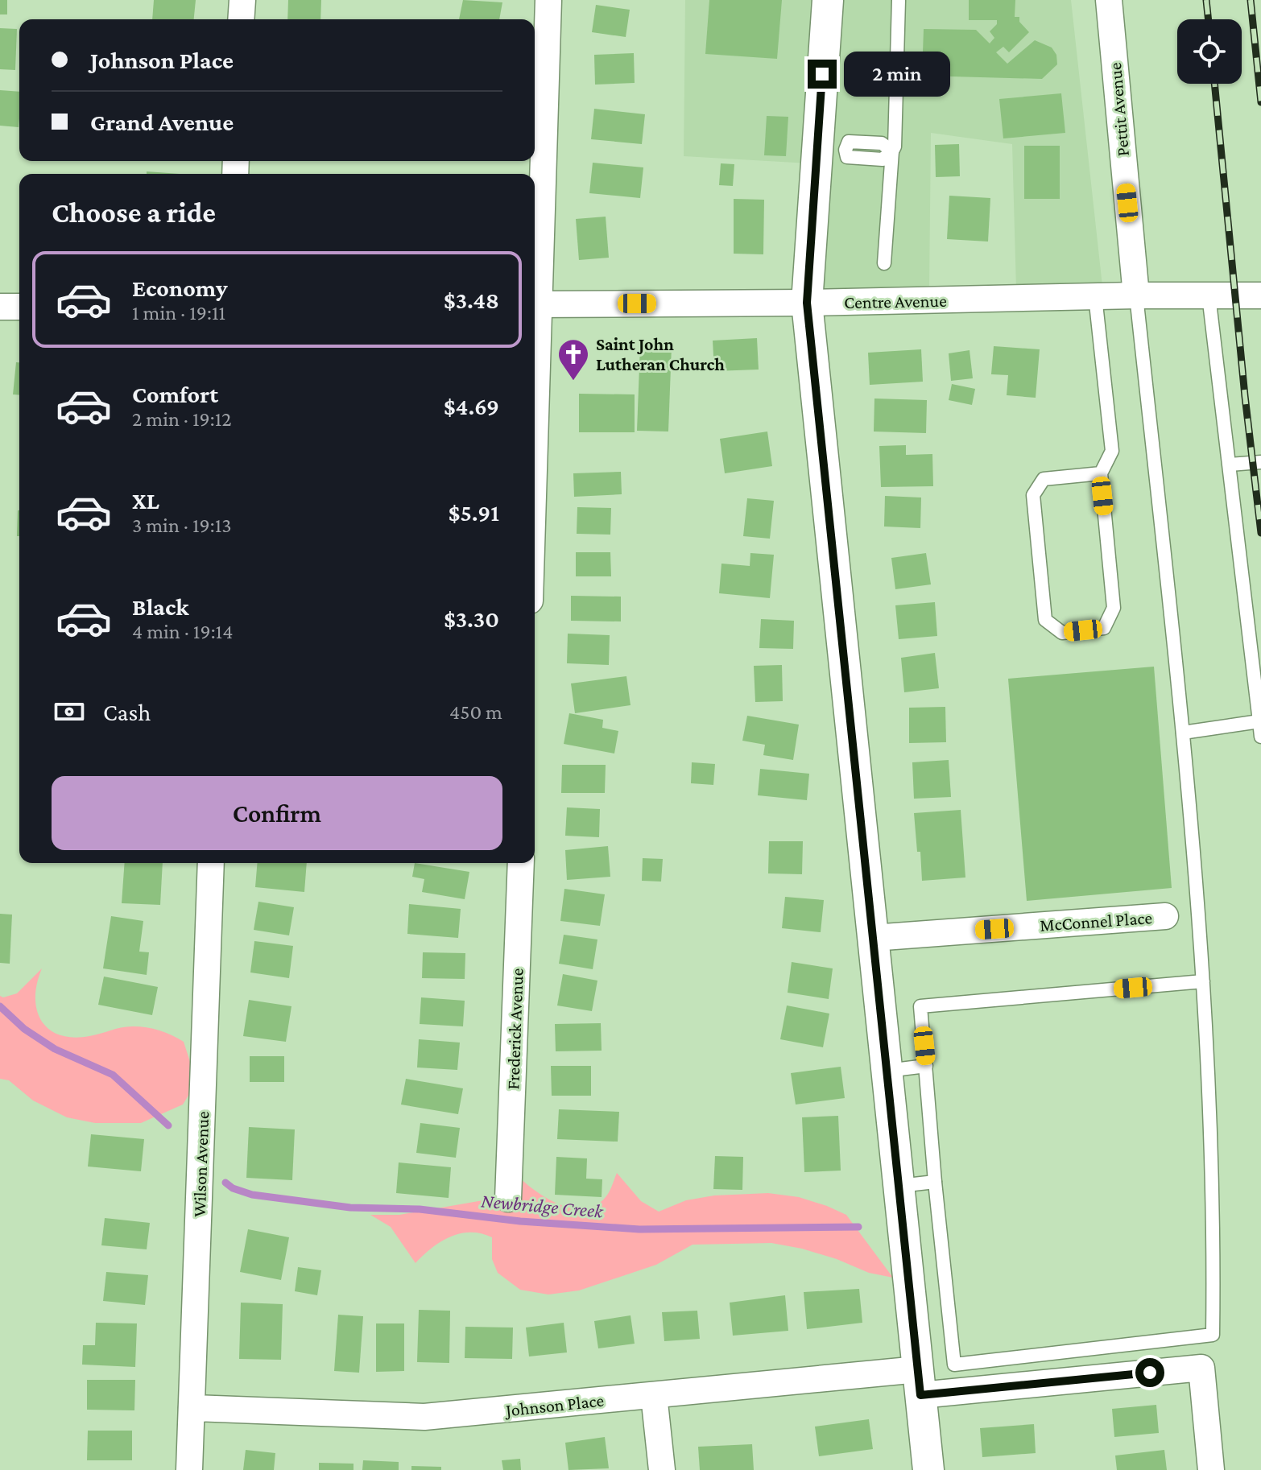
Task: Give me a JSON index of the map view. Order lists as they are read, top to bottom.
{
  "streets": {
    "street": [
      "Pettit Avenue",
      "Centre Avenue",
      "McConnel Place",
      "Frederick Avenue",
      "Wilson Avenue",
      "Johnson Place"
    ]
  },
  "crossings": [
    ["Pettit Avenue", "Centre Avenue"],
    ["Wilson Avenue", "Johnson Place"]
  ],
  "water": ["Newbridge Creek"],
  "places": {
    "church": ["Saint John Lutheran Church"]
  },
  "page": {
    "banner": ["Johnson Place", "Grand Avenue"],
    "bubble": "2 min",
    "heading": "Choose a ride",
    "list": [
      {
        "name": "Economy",
        "note": "1 min · 19:11",
        "value": "$3.48"
      },
      {
        "name": "Comfort",
        "note": "2 min · 19:12",
        "value": "$4.69"
      },
      {
        "name": "XL",
        "note": "3 min · 19:13",
        "value": "$5.91"
      },
      {
        "name": "Black",
        "note": "4 min · 19:14",
        "value": "$3.30"
      }
    ],
    "pay": ["Cash", "450 m"],
    "buttons": "Confirm"
  }
}
